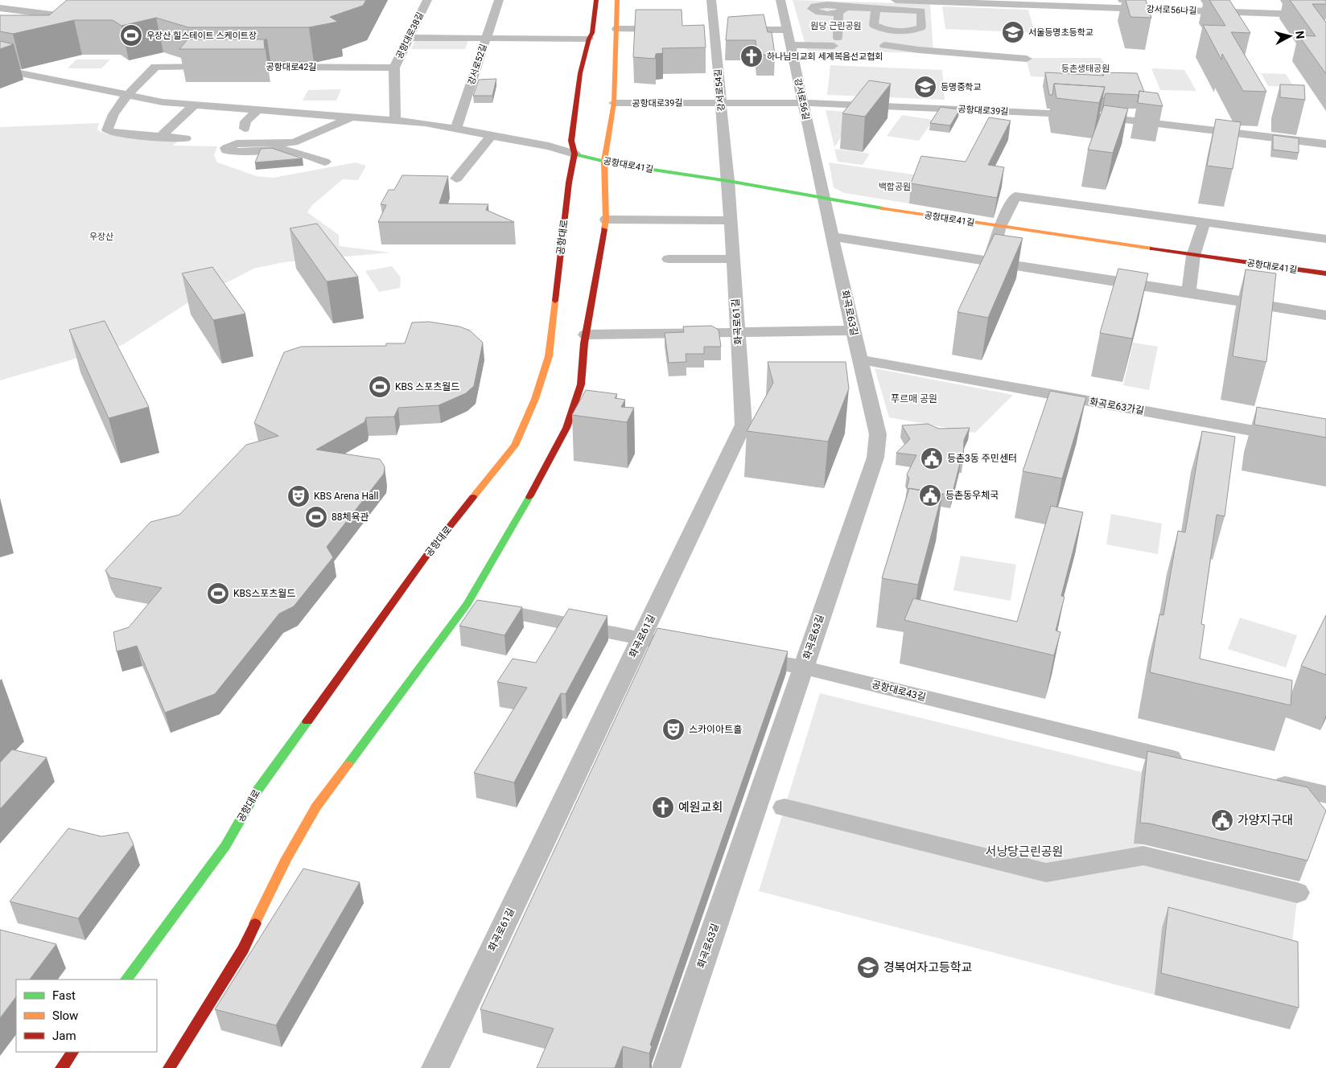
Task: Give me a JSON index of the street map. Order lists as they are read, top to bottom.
{
  "streets": {
    "main road": ["공항대로41길", "공항대로"],
    "street": [
      "강서로56나길",
      "공항대로38길",
      "강서로52길",
      "공항대로42길",
      "강서로54길",
      "강서로56길",
      "공항대로39길",
      "화곡로63길",
      "화곡로61길",
      "화곡로63가길",
      "공항대로43길"
    ]
  },
  "crossings": [
    ["공항대로38길", "공항대로42길"],
    ["강서로54길", "공항대로39길"],
    ["강서로54길", "공항대로41길"],
    ["강서로54길", "화곡로61길"],
    ["강서로56길", "공항대로39길"],
    ["강서로56길", "공항대로41길"],
    ["강서로56길", "화곡로63길"],
    ["공항대로41길", "공항대로"],
    ["공항대로41길", "화곡로63길"],
    ["공항대로41길", "화곡로61길"],
    ["화곡로63길", "화곡로63가길"],
    ["화곡로63길", "공항대로43길"]
  ],
  "parks": [
    "원당 근린공원",
    "등촌생태공원",
    "백합공원",
    "우장산",
    "푸르매 공원",
    "서낭당근린공원"
  ],
  "places": {
    "school or university": ["서울등명초등학교", "등명중학교", "경복여자고등학교"],
    "sports": [
      "우장산 힐스테이트 스케이트장",
      "KBS 스포츠월드",
      "88체육관",
      "KBS스포츠월드"
    ],
    "church": ["하나님의교회 세계복음선교협회", "예원교회"],
    "public building": ["등촌3동 주민센터", "등촌동우체국", "가양지구대"],
    "theatre": ["KBS Arena Hall", "스카이아트홀"]
  },
  "legend": ["Fast", "Slow", "Jam"],
  "north": "right"
}
